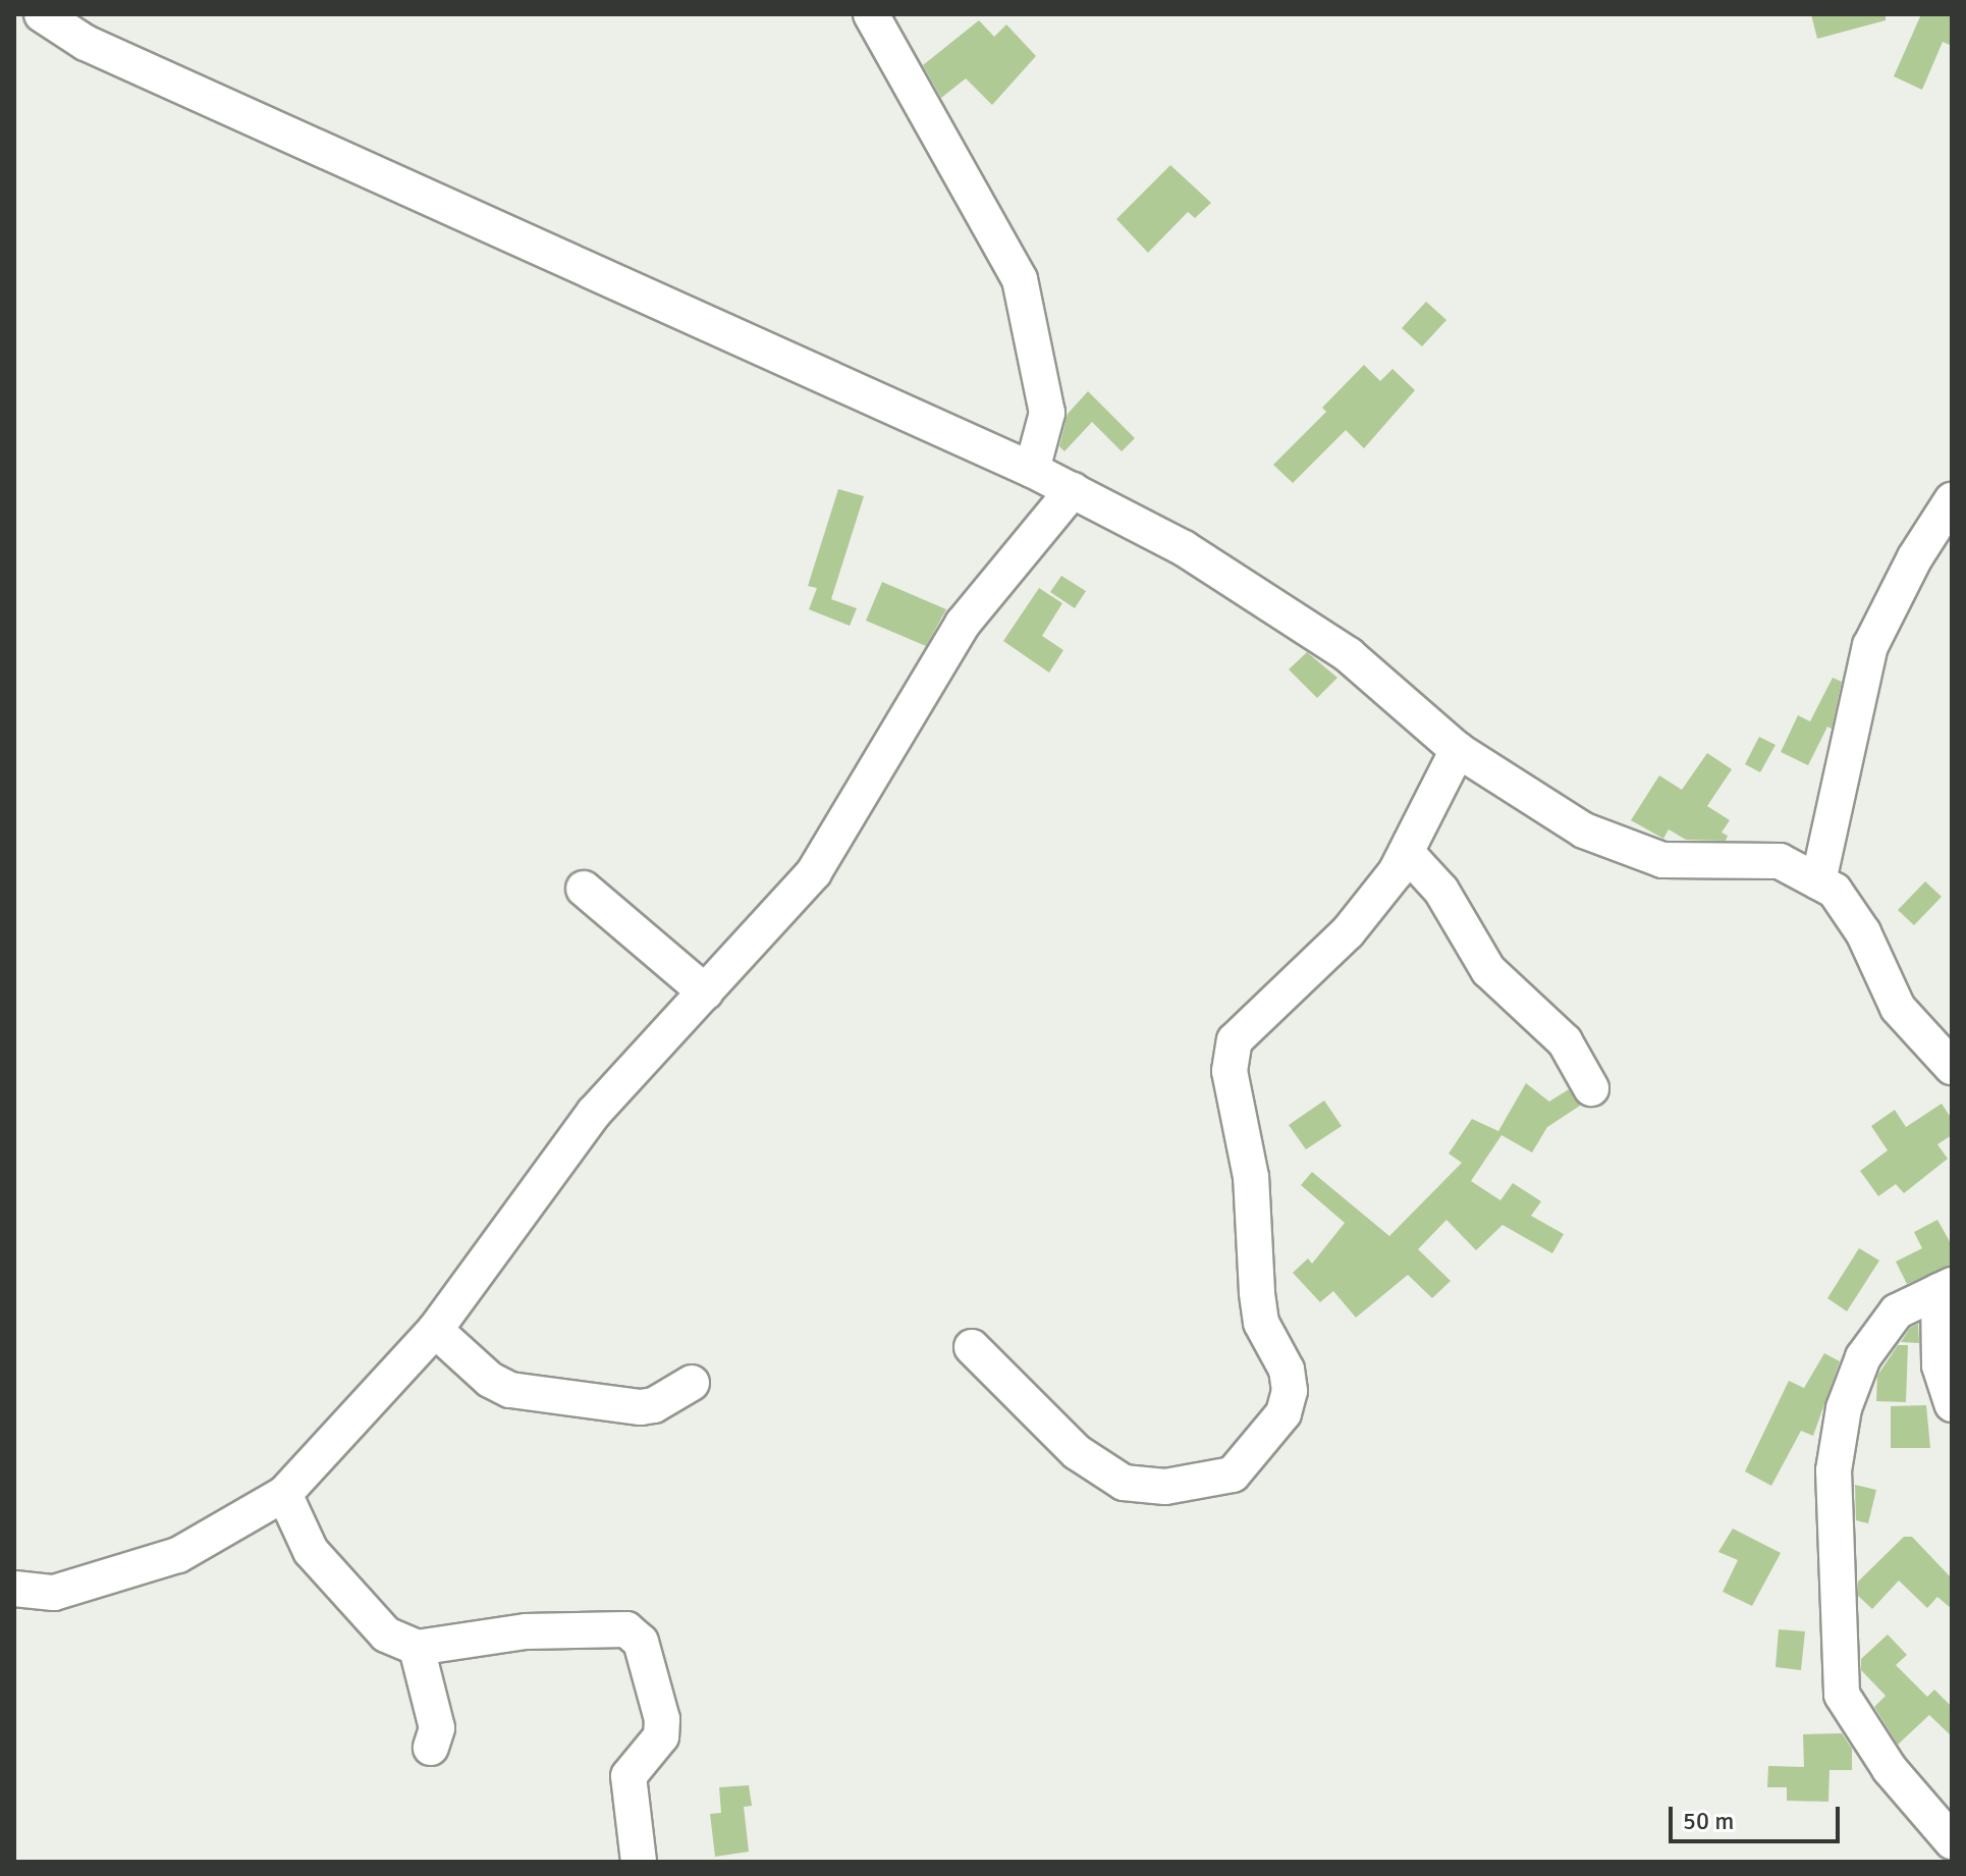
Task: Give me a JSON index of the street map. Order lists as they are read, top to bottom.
{
  "scale_bar": "50 m"
}
